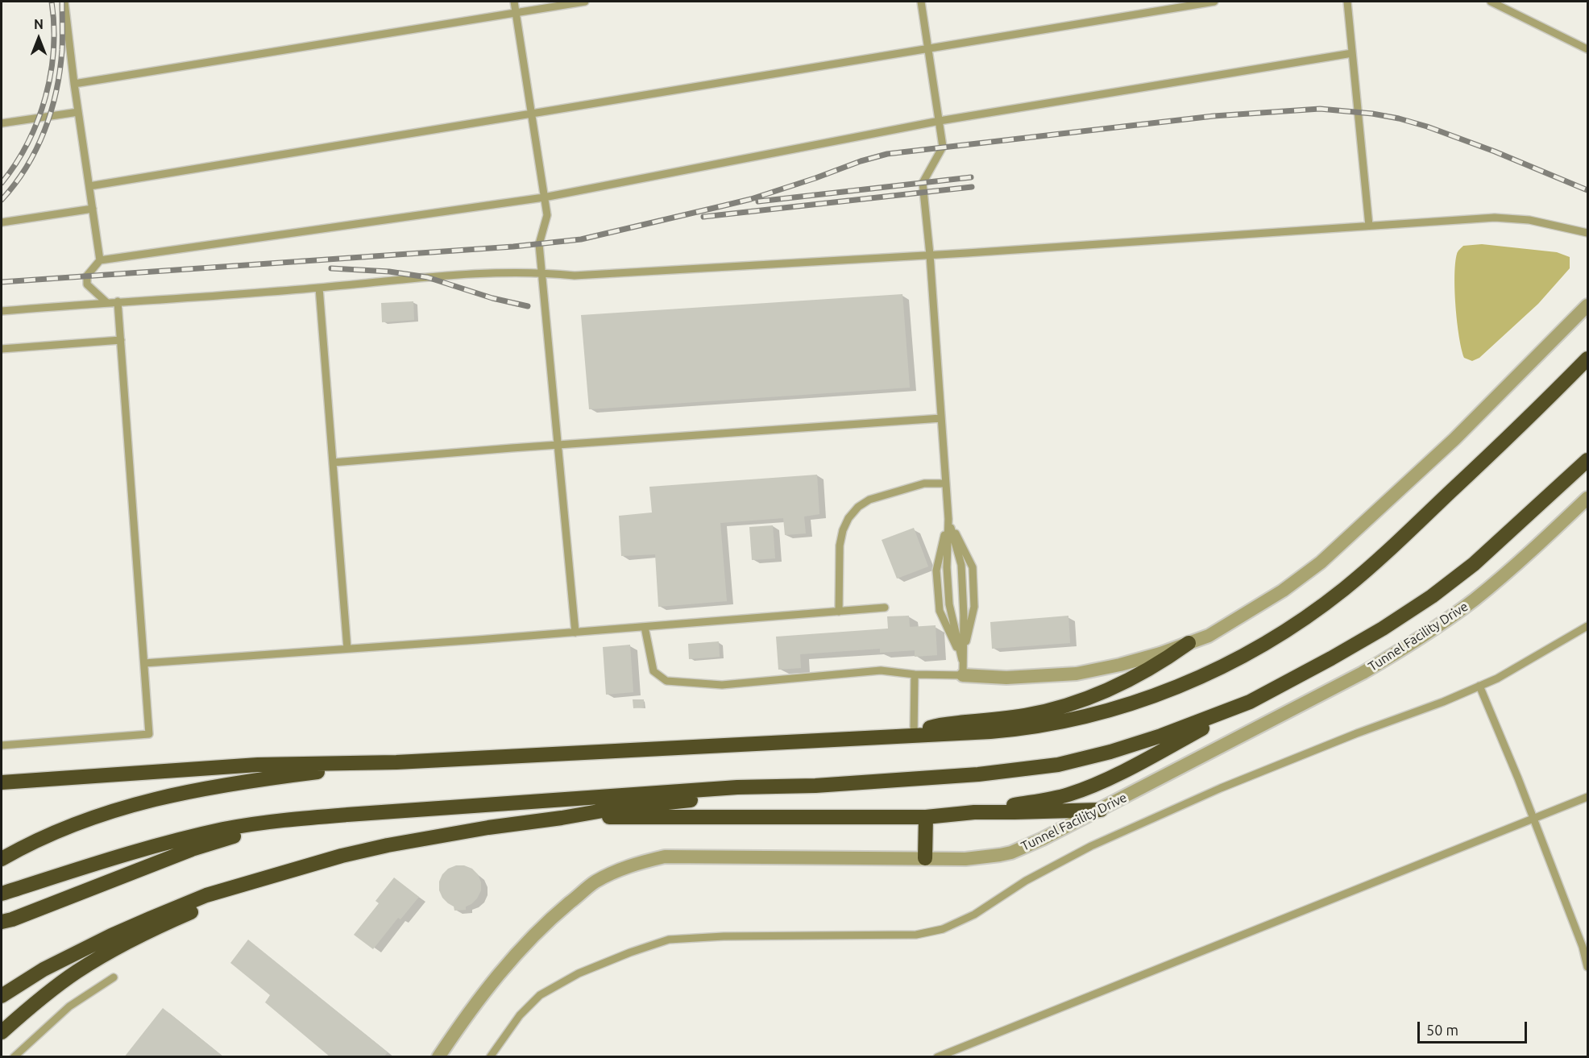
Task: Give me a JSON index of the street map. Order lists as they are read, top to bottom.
{
  "streets": {
    "street": ["Tunnel Facility Drive"]
  },
  "scale_bar": "50 m",
  "north": "top"
}
